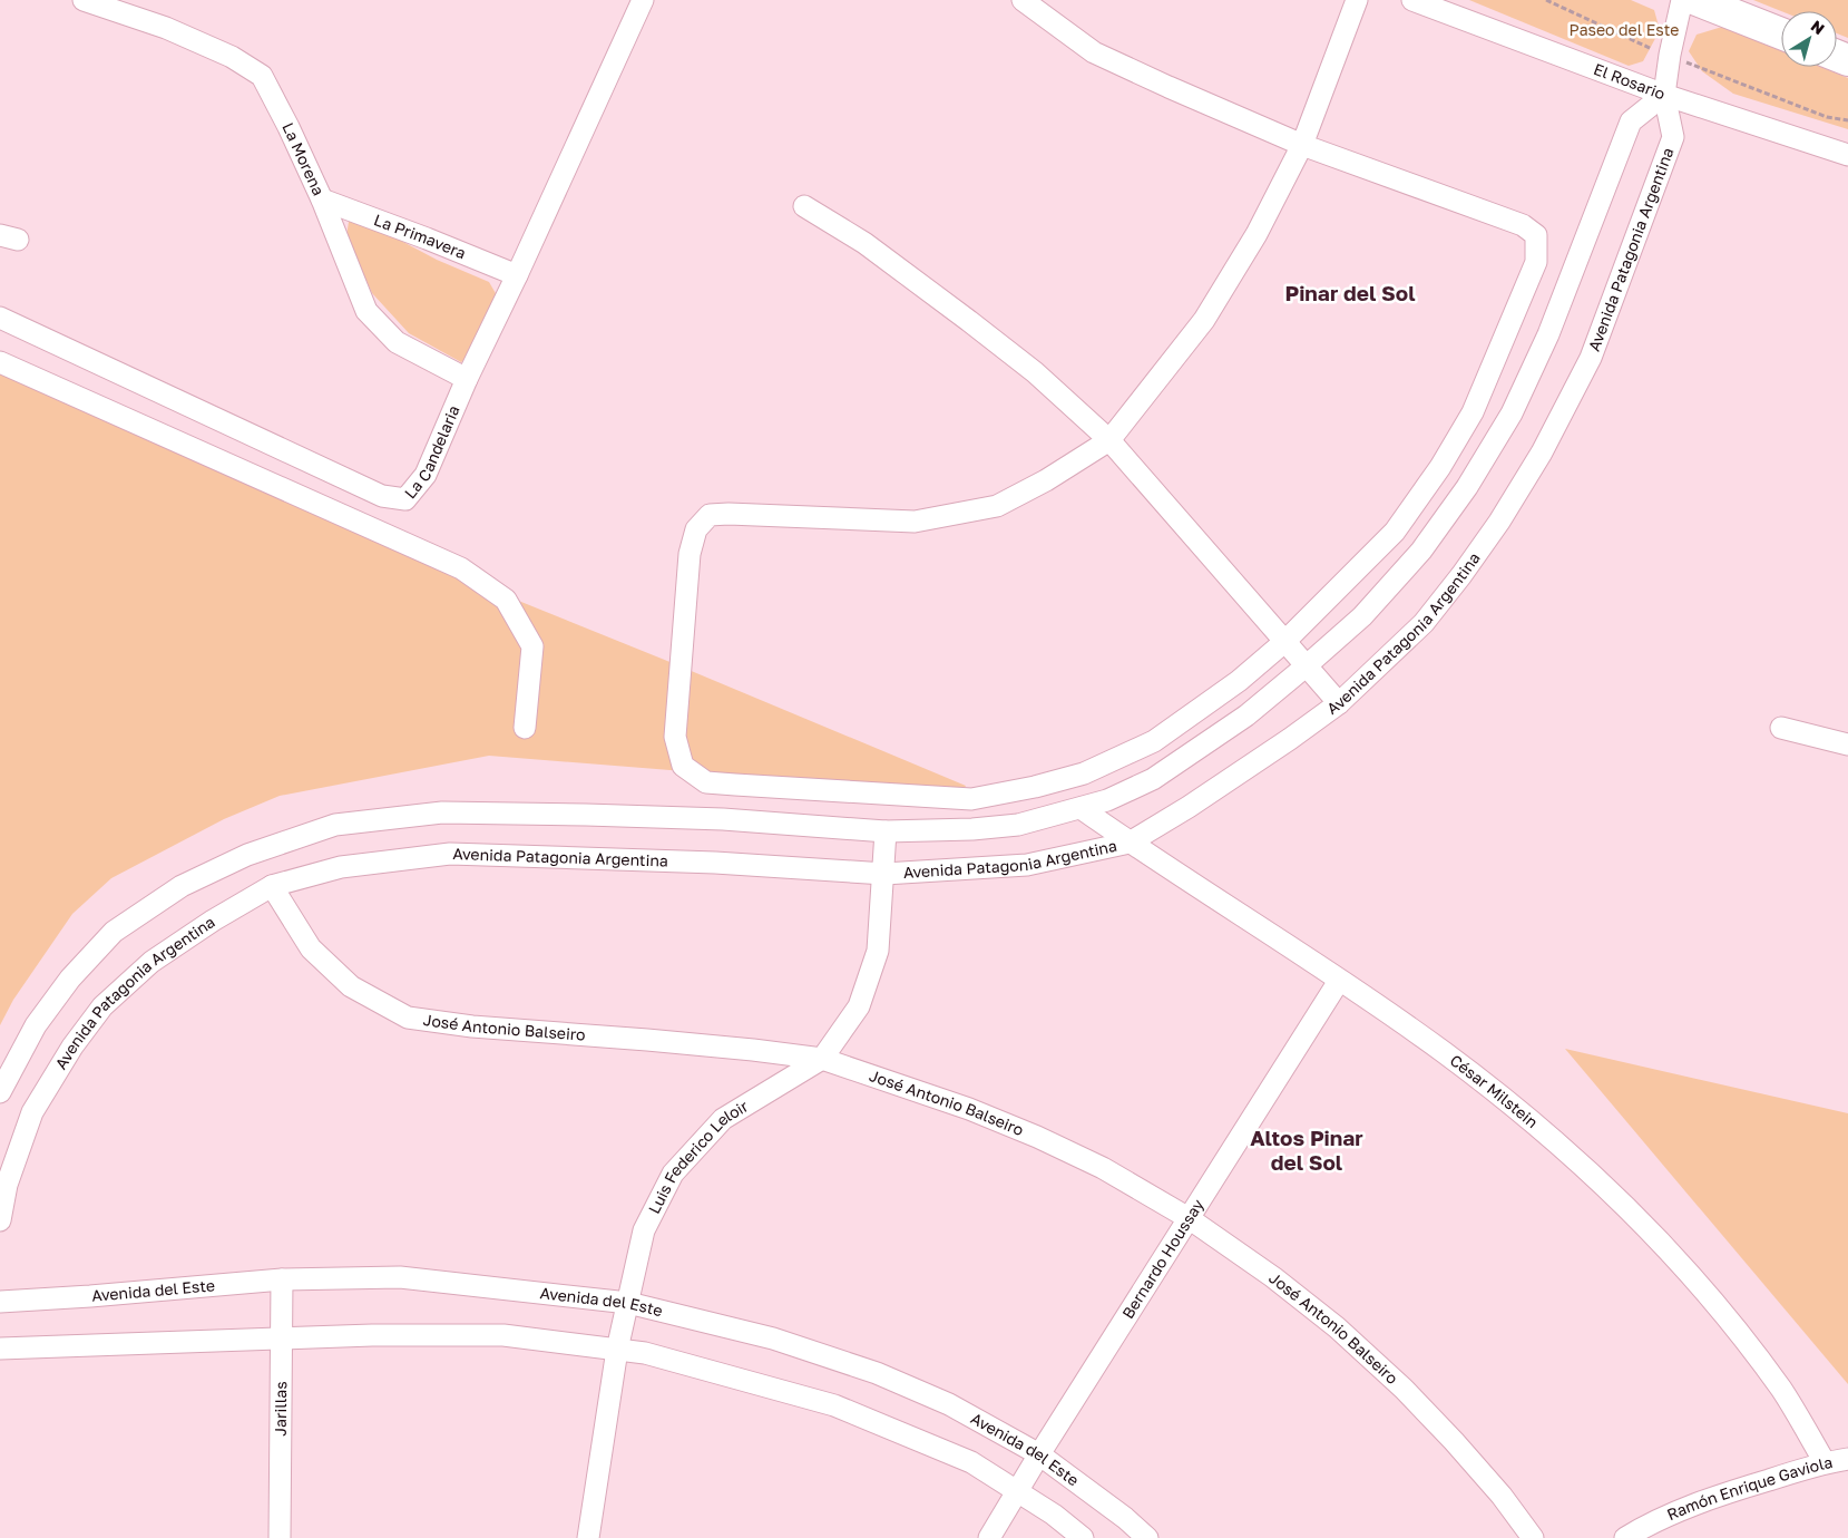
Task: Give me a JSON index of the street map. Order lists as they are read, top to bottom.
{
  "streets": {
    "street": [
      "El Rosario",
      "La Morena",
      "La Primavera",
      "Avenida Patagonia Argentina",
      "La Candelaria",
      "José Antonio Balseiro",
      "César Milstein",
      "Luis Federico Leloir",
      "Bernardo Houssay",
      "Avenida del Este",
      "Jarillas",
      "Ramón Enrique Gaviola"
    ]
  },
  "crossings": [
    ["El Rosario", "Avenida Patagonia Argentina"],
    ["La Morena", "La Primavera"],
    ["La Morena", "La Candelaria"],
    ["La Primavera", "La Candelaria"],
    ["Avenida Patagonia Argentina", "José Antonio Balseiro"],
    ["Avenida Patagonia Argentina", "César Milstein"],
    ["Avenida Patagonia Argentina", "Luis Federico Leloir"],
    ["José Antonio Balseiro", "Luis Federico Leloir"],
    ["José Antonio Balseiro", "Bernardo Houssay"],
    ["César Milstein", "Bernardo Houssay"],
    ["César Milstein", "Ramón Enrique Gaviola"],
    ["Luis Federico Leloir", "Avenida del Este"],
    ["Bernardo Houssay", "Avenida del Este"],
    ["Avenida del Este", "Jarillas"]
  ],
  "districts": ["Pinar del Sol", "Altos Pinar del Sol"],
  "parks": ["Paseo del Este"],
  "north": "top right"
}
